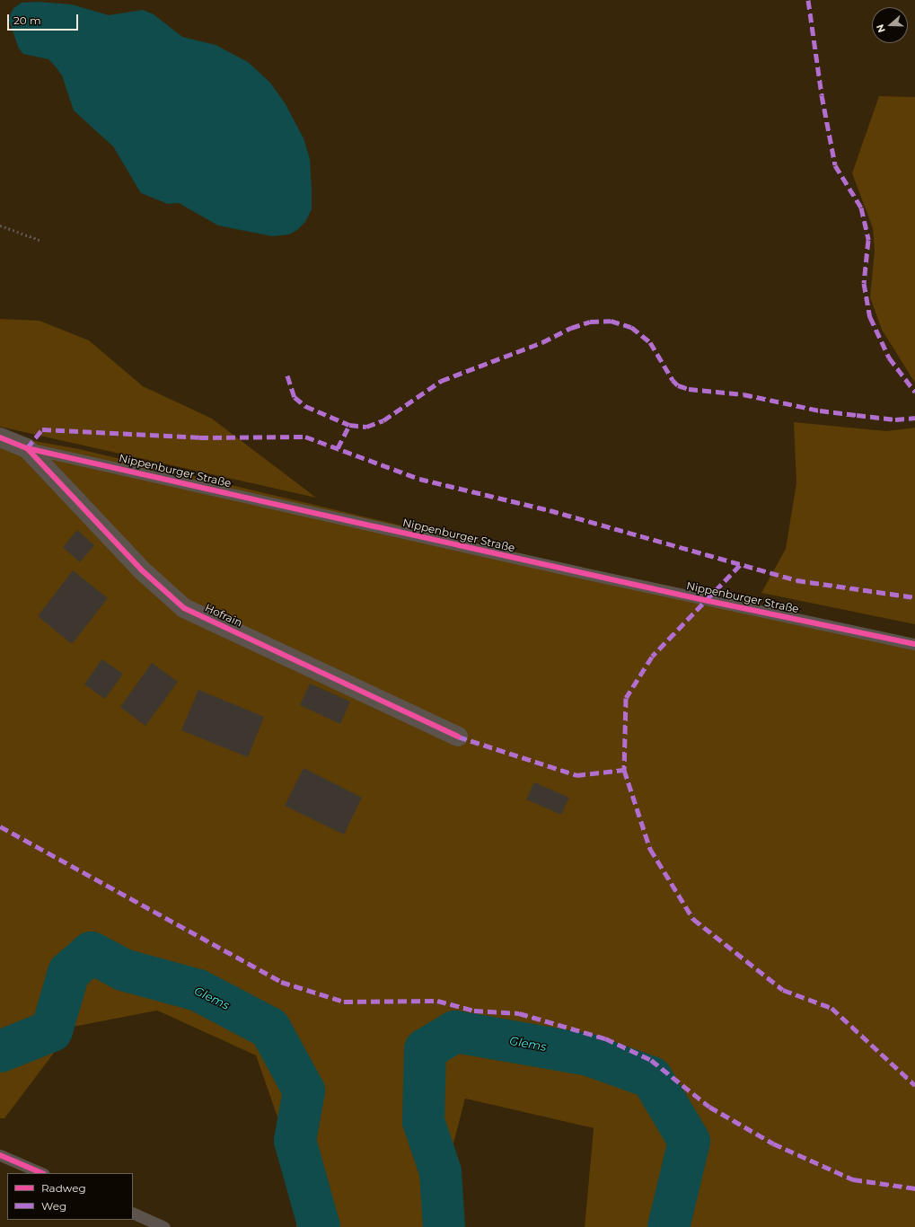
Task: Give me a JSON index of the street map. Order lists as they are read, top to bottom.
{
  "streets": {
    "street": ["Nippenburger Straße", "Hofrain"]
  },
  "crossings": [
    ["Nippenburger Straße", "Hofrain"]
  ],
  "water": ["Glems"],
  "legend": ["Radweg", "Weg"],
  "scale_bar": "20 m",
  "north": "left"
}
